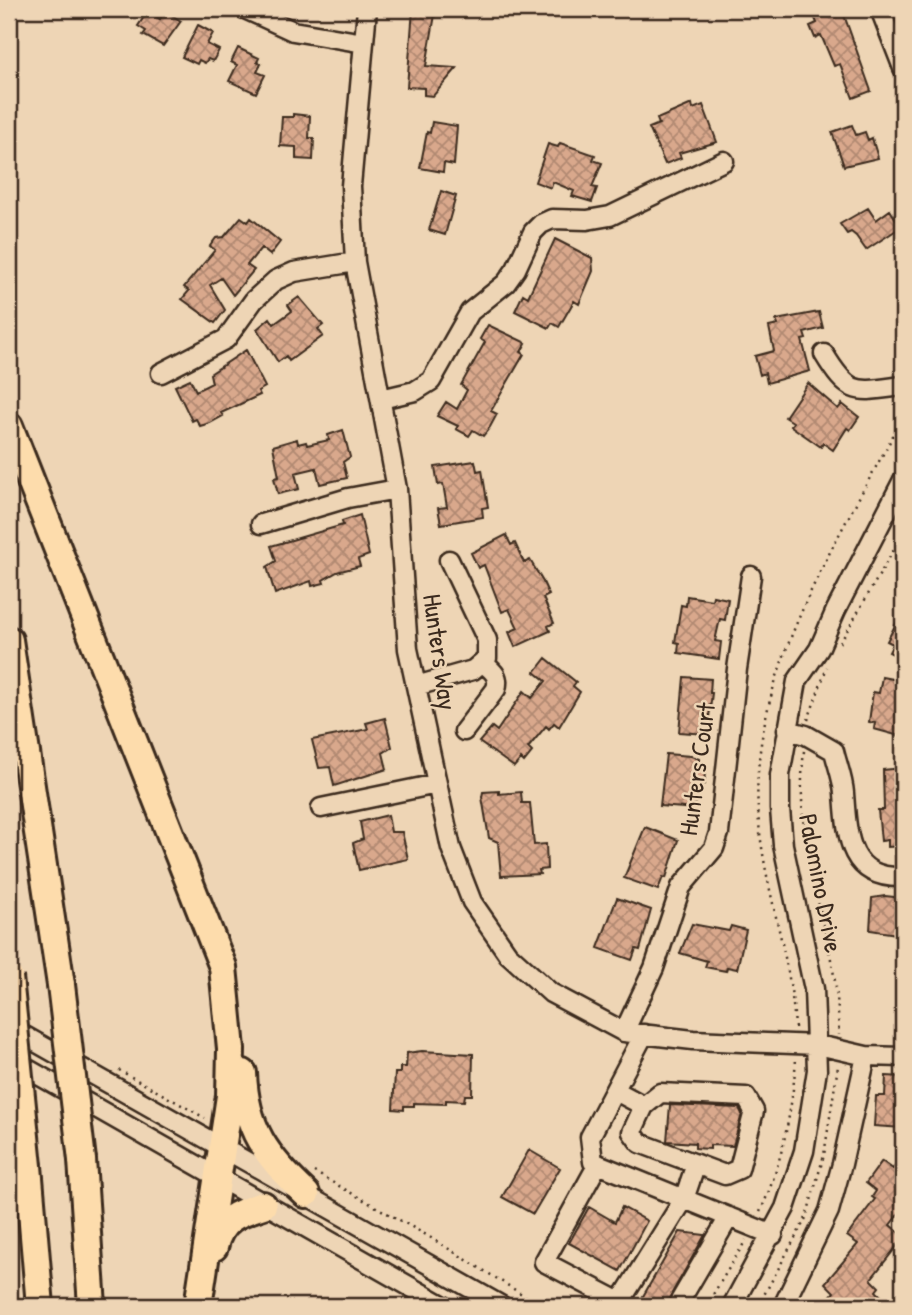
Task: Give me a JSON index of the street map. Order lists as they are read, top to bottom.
{
  "streets": {
    "street": ["Hunters Way", "Hunters Court", "Palomino Drive"]
  },
  "crossings": [
    ["Hunters Way", "Hunters Court"],
    ["Hunters Way", "Palomino Drive"]
  ]
}
